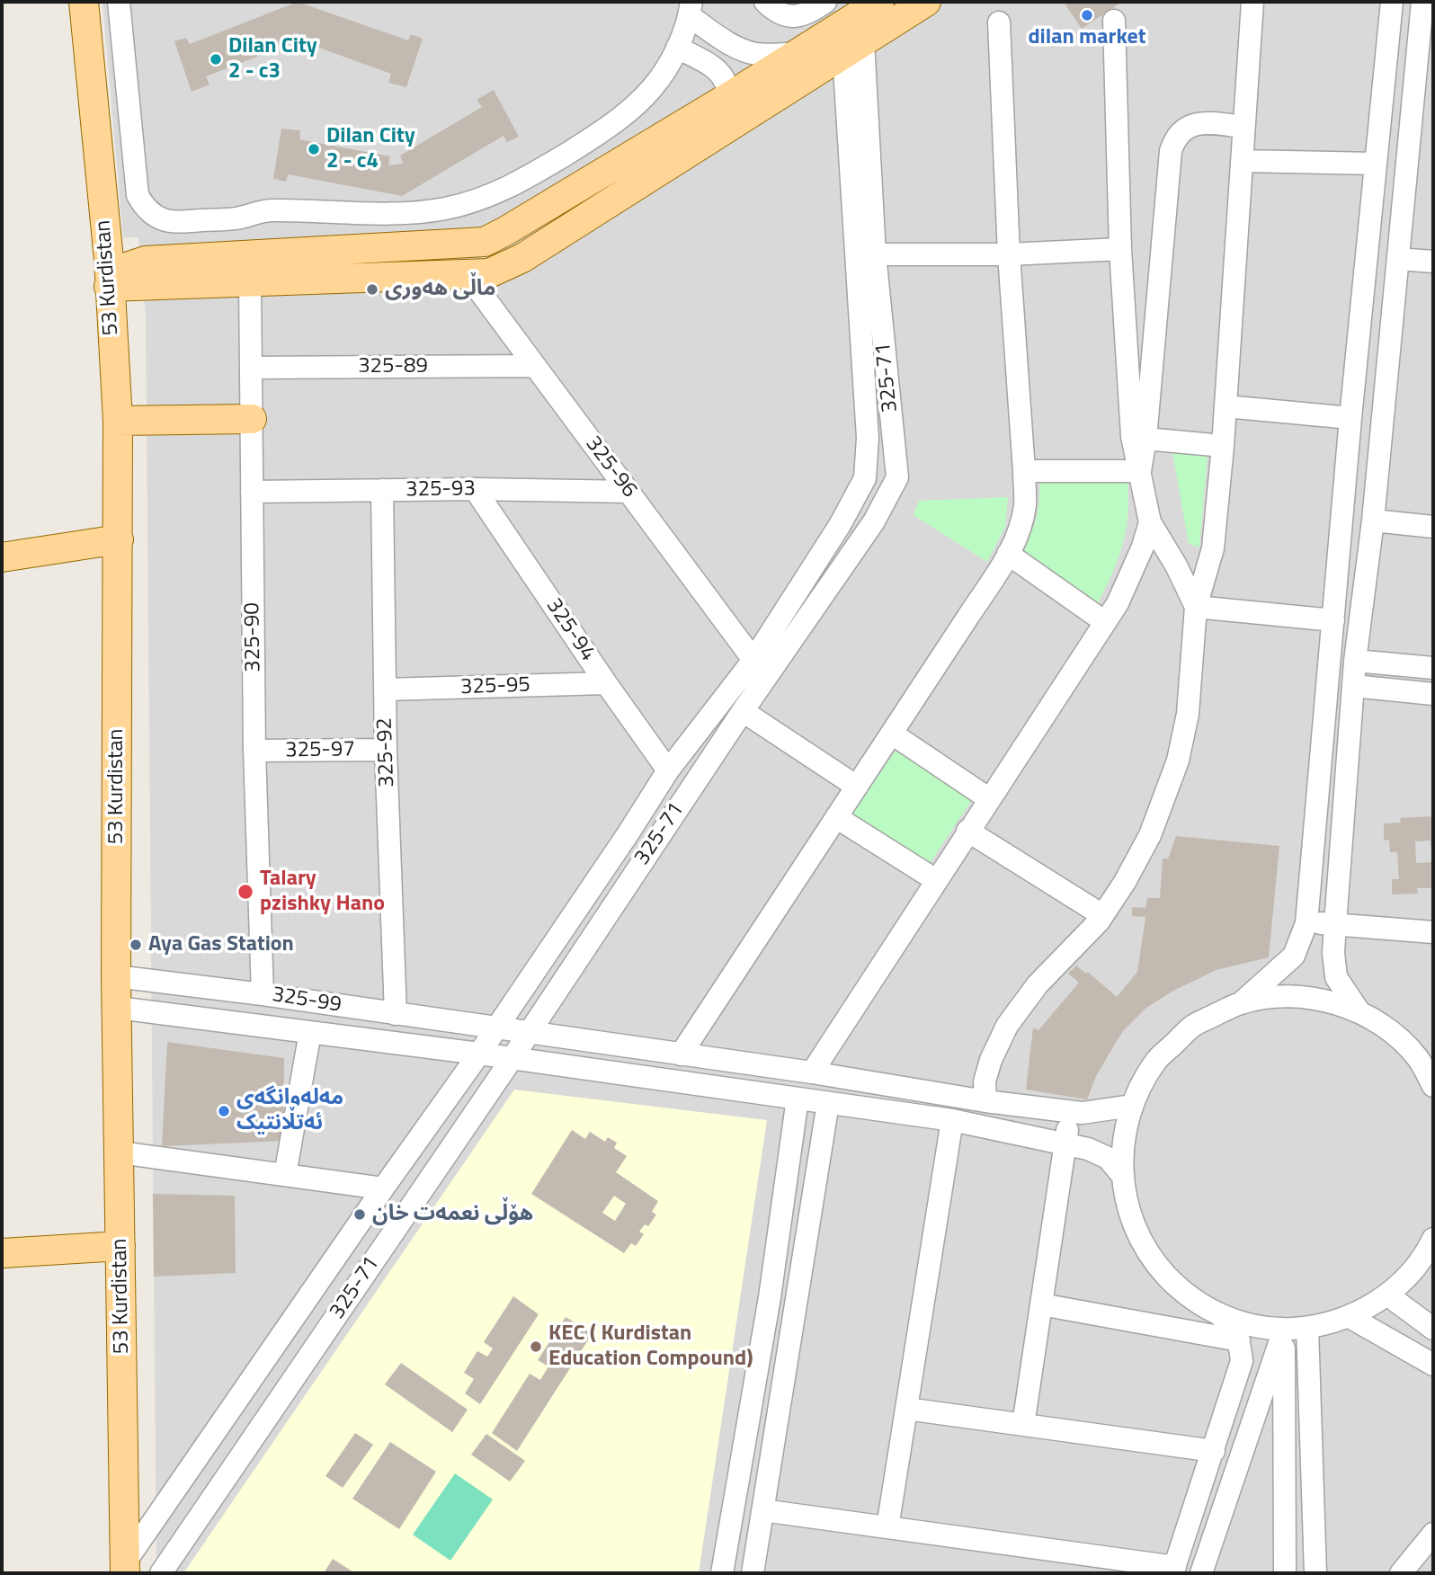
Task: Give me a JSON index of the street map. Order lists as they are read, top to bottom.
{
  "streets": {
    "main road": ["53 Kurdistan"],
    "street": [
      "325-89",
      "325-71",
      "325-96",
      "325-93",
      "325-94",
      "325-90",
      "325-95",
      "325-97",
      "325-92",
      "325-99"
    ]
  },
  "crossings": [
    ["53 Kurdistan", "325-71"],
    ["53 Kurdistan", "325-99"],
    ["325-89", "325-96"],
    ["325-89", "325-90"],
    ["325-71", "325-96"],
    ["325-71", "325-94"],
    ["325-71", "325-99"],
    ["325-96", "325-93"],
    ["325-93", "325-94"],
    ["325-93", "325-90"],
    ["325-93", "325-92"],
    ["325-94", "325-95"],
    ["325-90", "325-97"],
    ["325-90", "325-99"],
    ["325-95", "325-92"],
    ["325-97", "325-92"],
    ["325-92", "325-99"]
  ],
  "places": [
    "dilan market",
    "Dilan City 2 - c3",
    "Dilan City 2 - c4",
    "ماڵی هەوری",
    "Talary pzishky Hano",
    "Aya Gas Station",
    "مەلەوانگەی ئەتڵانتیک",
    "هۆڵی نعمەت خان",
    "KEC ( Kurdistan Education Compound)"
  ]
}
